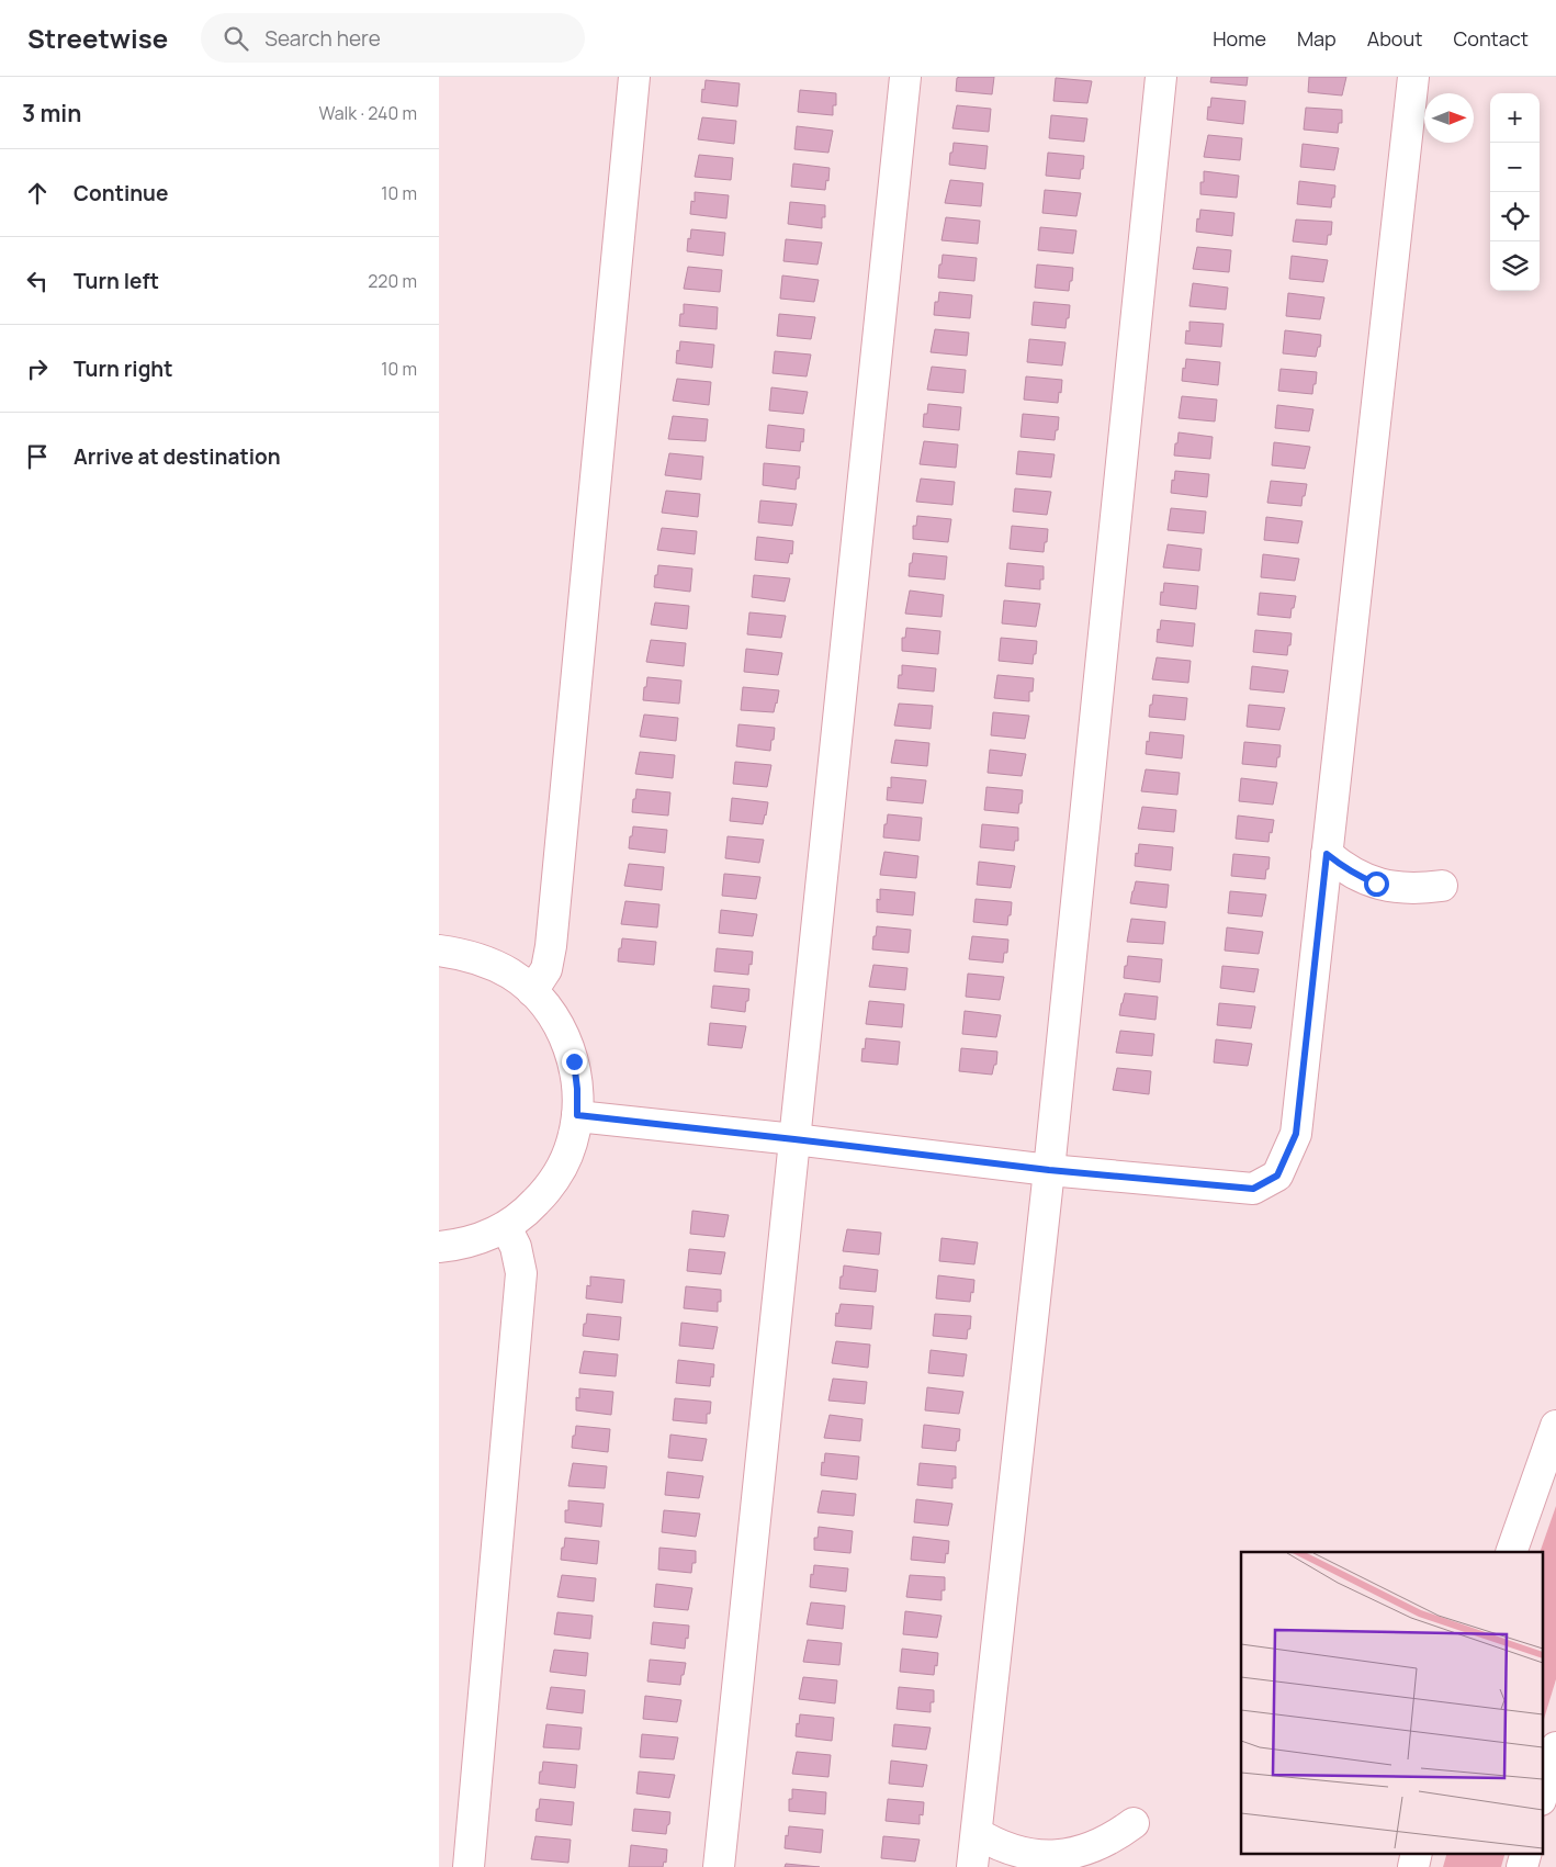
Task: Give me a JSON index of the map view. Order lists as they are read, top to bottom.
{
  "north": "right",
  "page": {
    "header": "Streetwise",
    "search": "Search here",
    "nav": [
      "Home",
      "Map",
      "About",
      "Contact"
    ],
    "heading": ["3 min", "Walk · 240 m"],
    "map_buttons": ["+", "−"],
    "list": [
      ["Continue", "10 m"],
      ["Turn left", "220 m"],
      ["Turn right", "10 m"],
      "Arrive at destination"
    ]
  }
}
